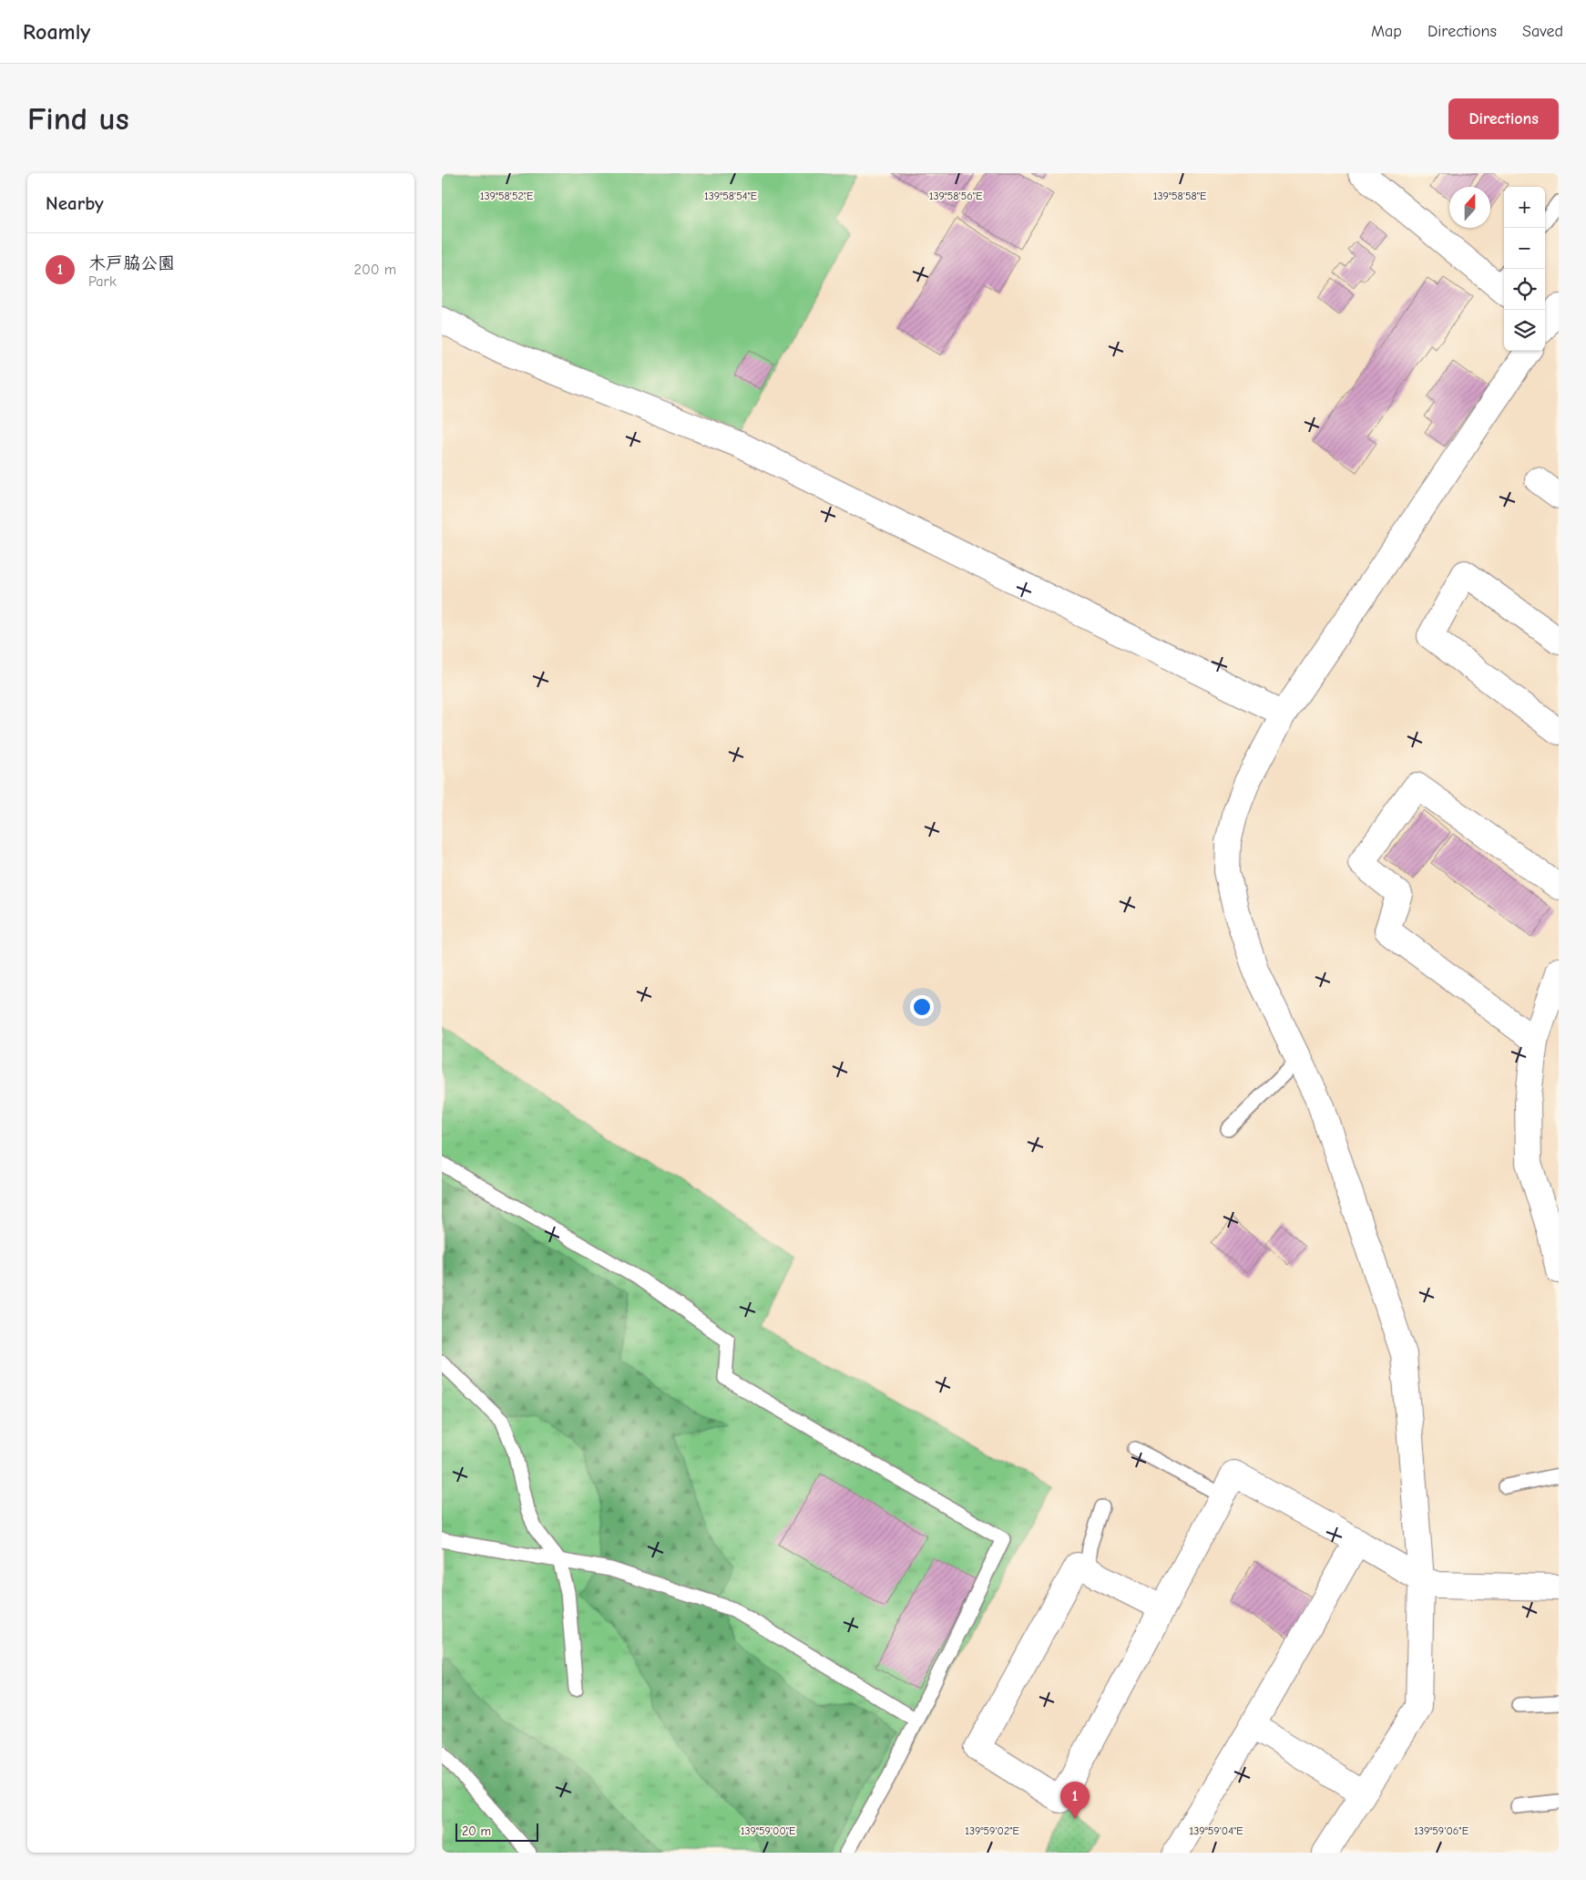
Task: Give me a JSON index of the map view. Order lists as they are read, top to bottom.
{
  "scale_bar": "20 m",
  "north": "top",
  "page": {
    "header": "Roamly",
    "nav": ["Map", "Directions", "Saved"],
    "buttons": "Directions",
    "title": "Find us",
    "heading": "Nearby",
    "map_buttons": ["+", "−"],
    "list": [
      {
        "mark": "1",
        "name": "木戸脇公園",
        "note": "Park",
        "value": "200 m"
      }
    ],
    "pins": "1",
    "scale": "20 m"
  },
  "coordinates": [
    "139°58'52\"E",
    "139°58'54\"E",
    "139°58'56\"E",
    "139°58'58\"E",
    "139°59'00\"E",
    "139°59'02\"E",
    "139°59'04\"E",
    "139°59'06\"E"
  ]
}
